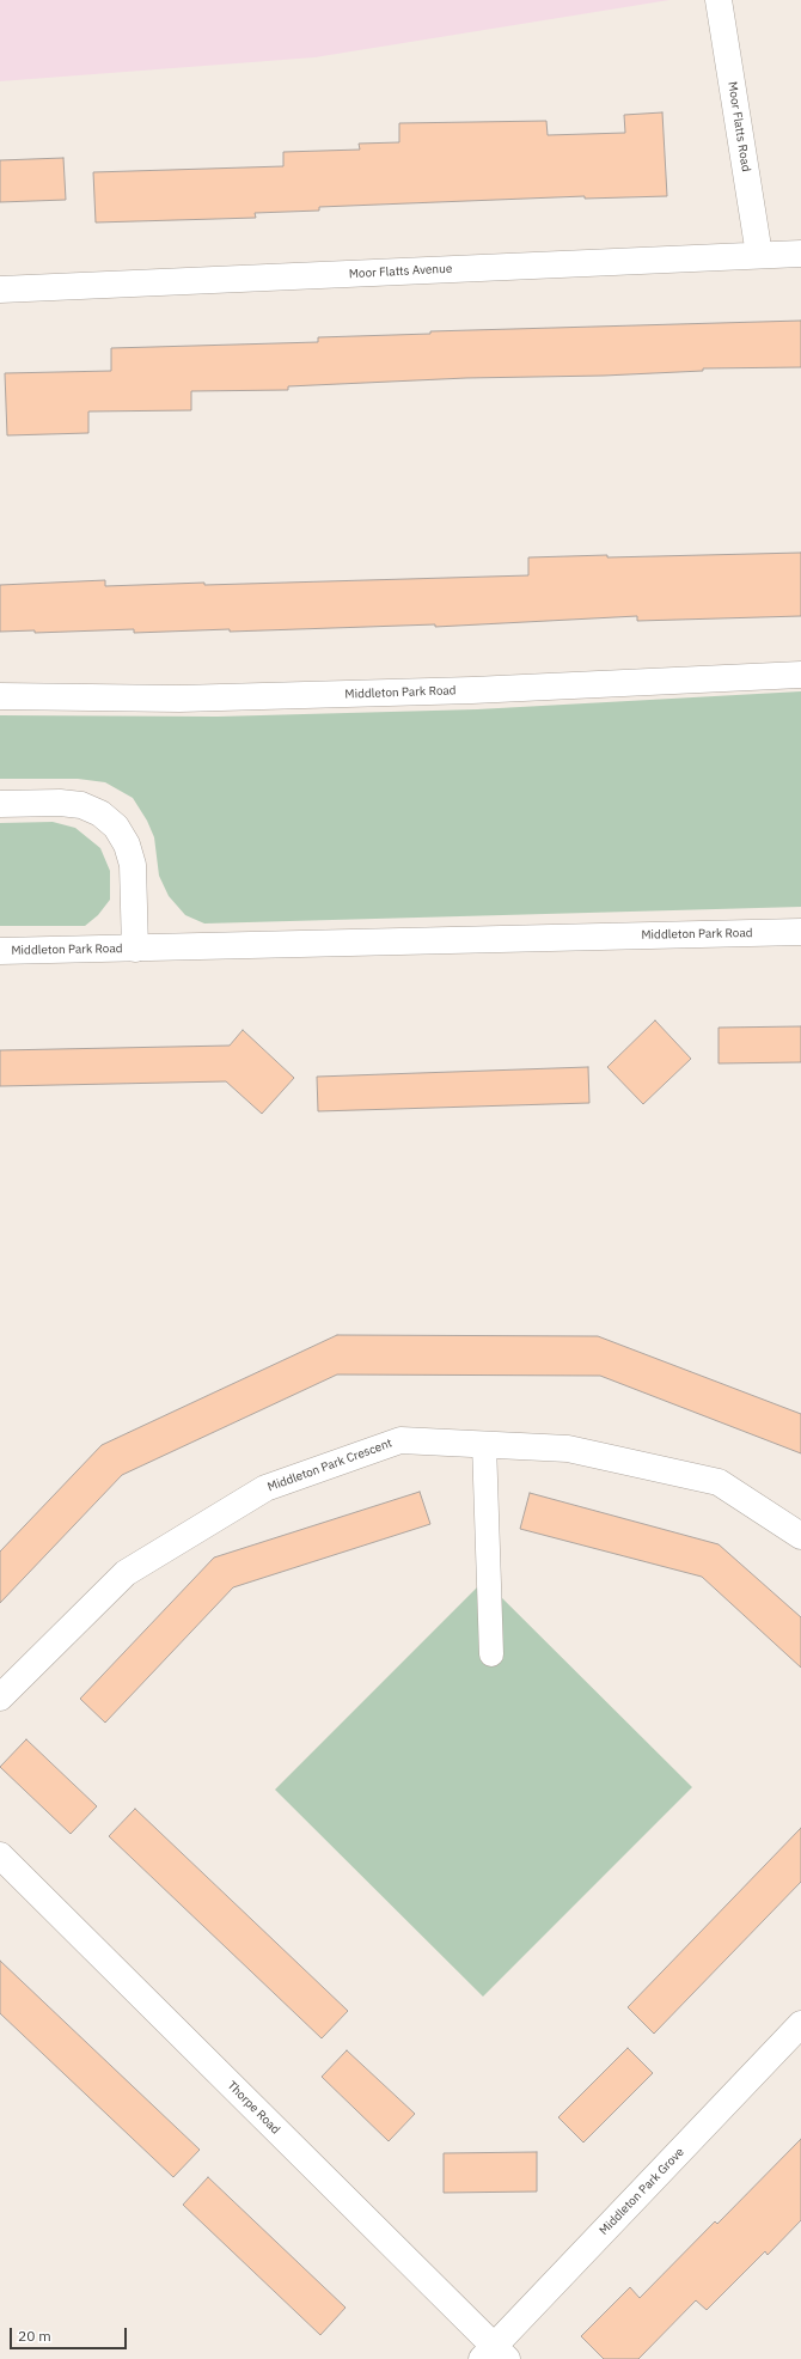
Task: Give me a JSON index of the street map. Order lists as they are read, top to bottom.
{
  "streets": {
    "street": [
      "Moor Flatts Road",
      "Moor Flatts Avenue",
      "Middleton Park Road",
      "Middleton Park Crescent",
      "Thorpe Road",
      "Middleton Park Grove"
    ]
  },
  "crossings": [
    ["Moor Flatts Road", "Moor Flatts Avenue"],
    ["Thorpe Road", "Middleton Park Grove"]
  ],
  "scale_bar": "20 m"
}
